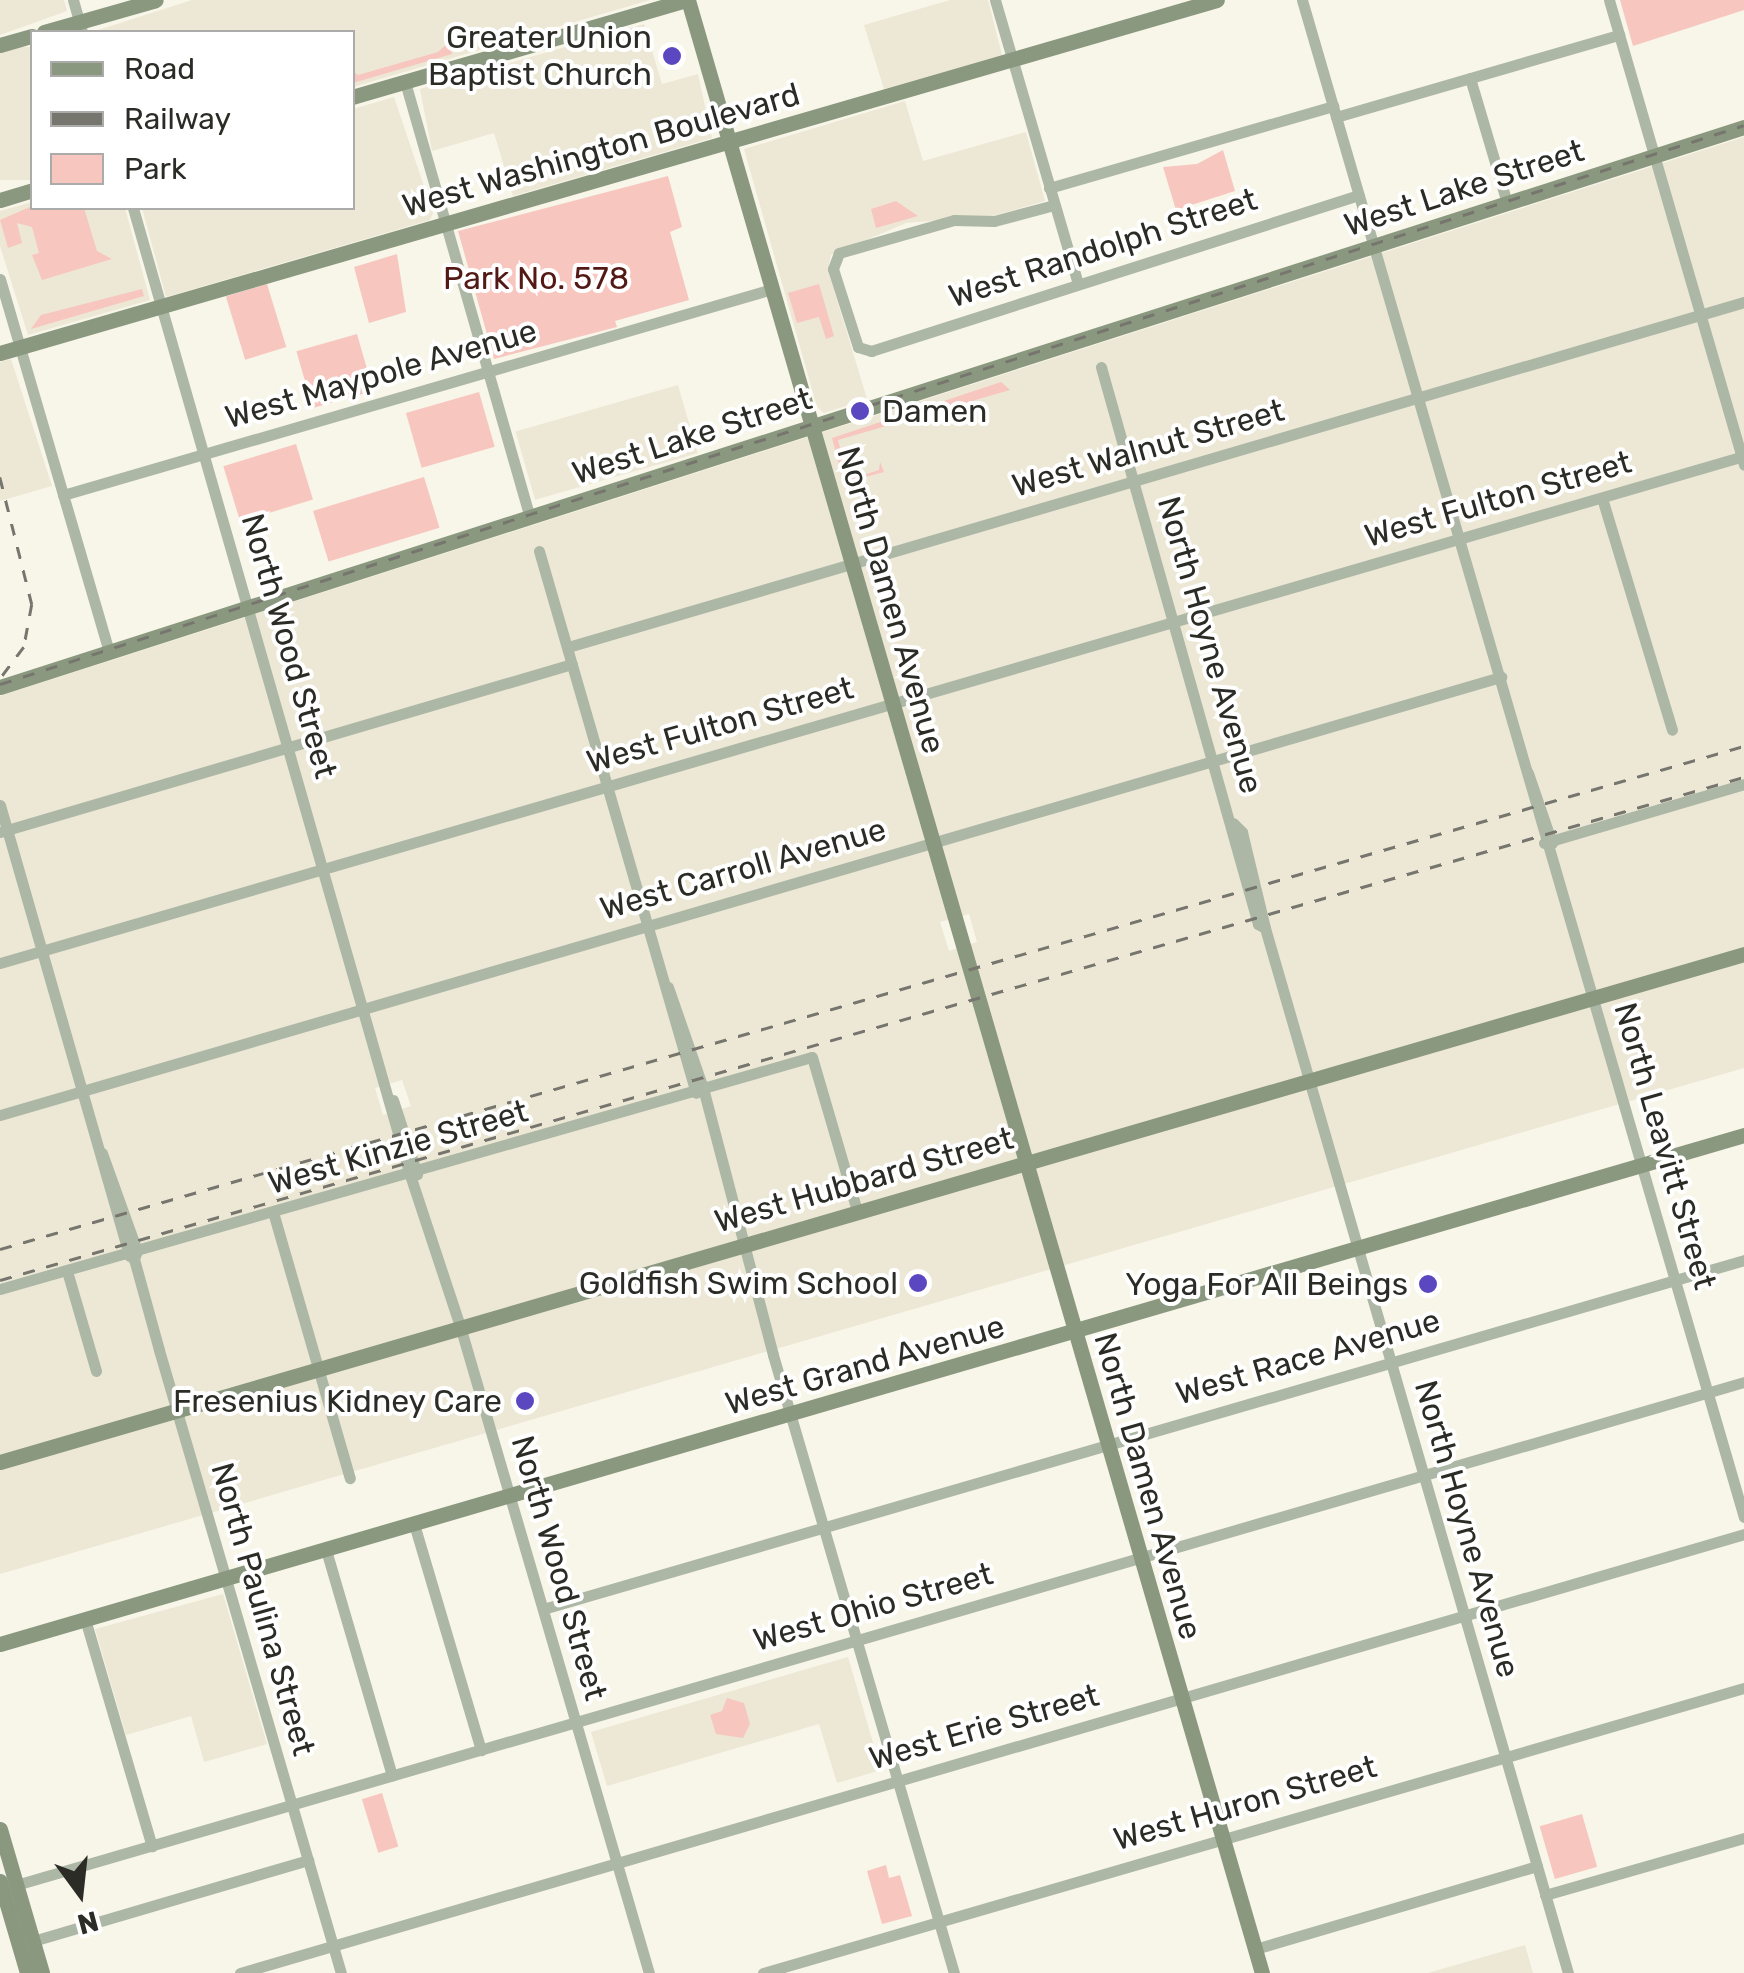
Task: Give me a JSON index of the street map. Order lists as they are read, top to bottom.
{
  "streets": {
    "main road": [
      "West Washington Boulevard",
      "West Lake Street",
      "North Damen Avenue",
      "West Hubbard Street",
      "West Grand Avenue"
    ],
    "street": [
      "West Randolph Street",
      "West Maypole Avenue",
      "West Walnut Street",
      "West Fulton Street",
      "North Hoyne Avenue",
      "North Wood Street",
      "West Carroll Avenue",
      "North Leavitt Street",
      "West Kinzie Street",
      "West Race Avenue",
      "West Ohio Street",
      "North Paulina Street",
      "West Erie Street",
      "West Huron Street"
    ]
  },
  "crossings": [
    ["West Washington Boulevard", "North Damen Avenue"],
    ["West Washington Boulevard", "North Wood Street"],
    ["West Lake Street", "North Damen Avenue"],
    ["West Lake Street", "North Wood Street"],
    ["West Lake Street", "North Leavitt Street"],
    ["West Randolph Street", "North Leavitt Street"],
    ["West Maypole Avenue", "North Damen Avenue"],
    ["West Maypole Avenue", "North Wood Street"],
    ["West Walnut Street", "North Damen Avenue"],
    ["West Walnut Street", "North Hoyne Avenue"],
    ["West Walnut Street", "North Leavitt Street"],
    ["West Fulton Street", "North Damen Avenue"],
    ["West Fulton Street", "North Hoyne Avenue"],
    ["West Fulton Street", "North Wood Street"],
    ["West Fulton Street", "North Leavitt Street"],
    ["West Fulton Street", "North Paulina Street"],
    ["North Damen Avenue", "West Carroll Avenue"],
    ["North Damen Avenue", "West Hubbard Street"],
    ["North Damen Avenue", "West Race Avenue"],
    ["North Damen Avenue", "West Grand Avenue"],
    ["North Damen Avenue", "West Ohio Street"],
    ["North Damen Avenue", "West Erie Street"],
    ["North Damen Avenue", "West Huron Street"],
    ["North Hoyne Avenue", "West Carroll Avenue"],
    ["North Hoyne Avenue", "West Hubbard Street"],
    ["North Hoyne Avenue", "West Race Avenue"],
    ["North Hoyne Avenue", "West Grand Avenue"],
    ["North Hoyne Avenue", "West Ohio Street"],
    ["North Hoyne Avenue", "West Erie Street"],
    ["North Hoyne Avenue", "West Huron Street"],
    ["North Wood Street", "West Carroll Avenue"],
    ["North Wood Street", "West Kinzie Street"],
    ["North Wood Street", "West Hubbard Street"],
    ["North Wood Street", "West Race Avenue"],
    ["North Wood Street", "West Grand Avenue"],
    ["North Wood Street", "West Ohio Street"],
    ["North Wood Street", "West Erie Street"],
    ["West Carroll Avenue", "North Leavitt Street"],
    ["West Carroll Avenue", "North Paulina Street"],
    ["North Leavitt Street", "West Hubbard Street"],
    ["North Leavitt Street", "West Race Avenue"],
    ["North Leavitt Street", "West Grand Avenue"],
    ["North Leavitt Street", "West Ohio Street"],
    ["West Kinzie Street", "West Hubbard Street"],
    ["West Kinzie Street", "North Paulina Street"],
    ["West Hubbard Street", "North Paulina Street"],
    ["West Grand Avenue", "North Paulina Street"],
    ["West Ohio Street", "North Paulina Street"],
    ["North Paulina Street", "West Erie Street"]
  ],
  "parks": ["Park No. 578"],
  "places": [
    "Greater Union Baptist Church",
    "Damen",
    "Goldfish Swim School",
    "Yoga For All Beings",
    "Fresenius Kidney Care"
  ],
  "legend": ["Road", "Railway", "Park"],
  "north": "bottom"
}
